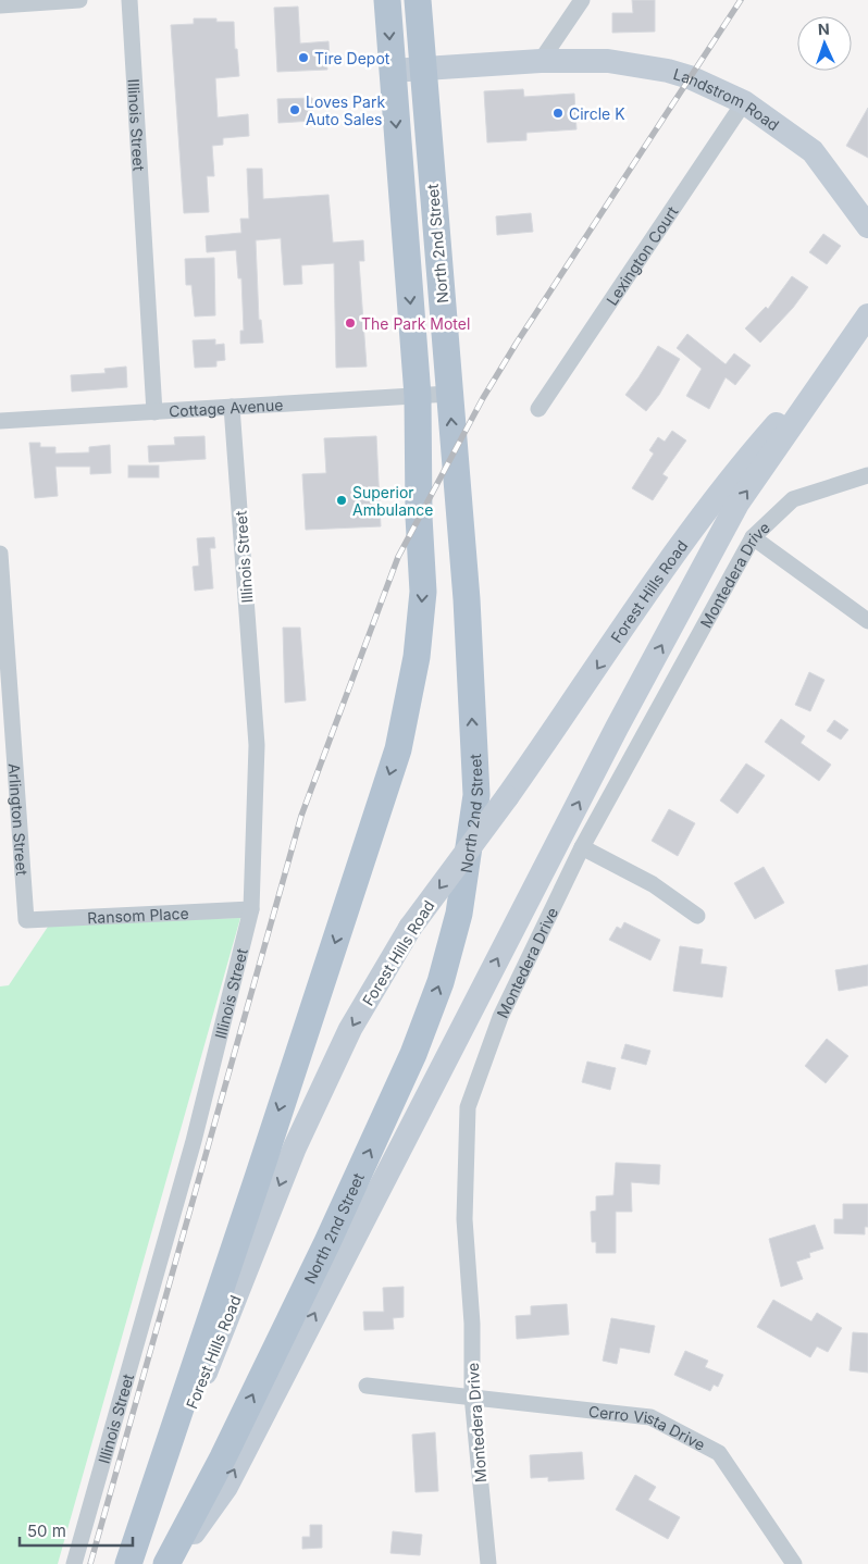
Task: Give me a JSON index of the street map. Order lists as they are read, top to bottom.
{
  "streets": {
    "main road": ["North 2nd Street"],
    "street": [
      "Landstrom Road",
      "Illinois Street",
      "Lexington Court",
      "Cottage Avenue",
      "Montedera Drive",
      "Forest Hills Road",
      "Arlington Street",
      "Ransom Place",
      "Cerro Vista Drive"
    ]
  },
  "crossings": [
    ["Landstrom Road", "North 2nd Street"],
    ["Landstrom Road", "Lexington Court"],
    ["Illinois Street", "Cottage Avenue"],
    ["Illinois Street", "Ransom Place"],
    ["North 2nd Street", "Cottage Avenue"],
    ["North 2nd Street", "Forest Hills Road"],
    ["Montedera Drive", "Cerro Vista Drive"],
    ["Arlington Street", "Ransom Place"]
  ],
  "places": [
    "Tire Depot",
    "Loves Park Auto Sales",
    "Circle K",
    "The Park Motel",
    "Superior Ambulance"
  ],
  "scale_bar": "50 m",
  "north": "top"
}
